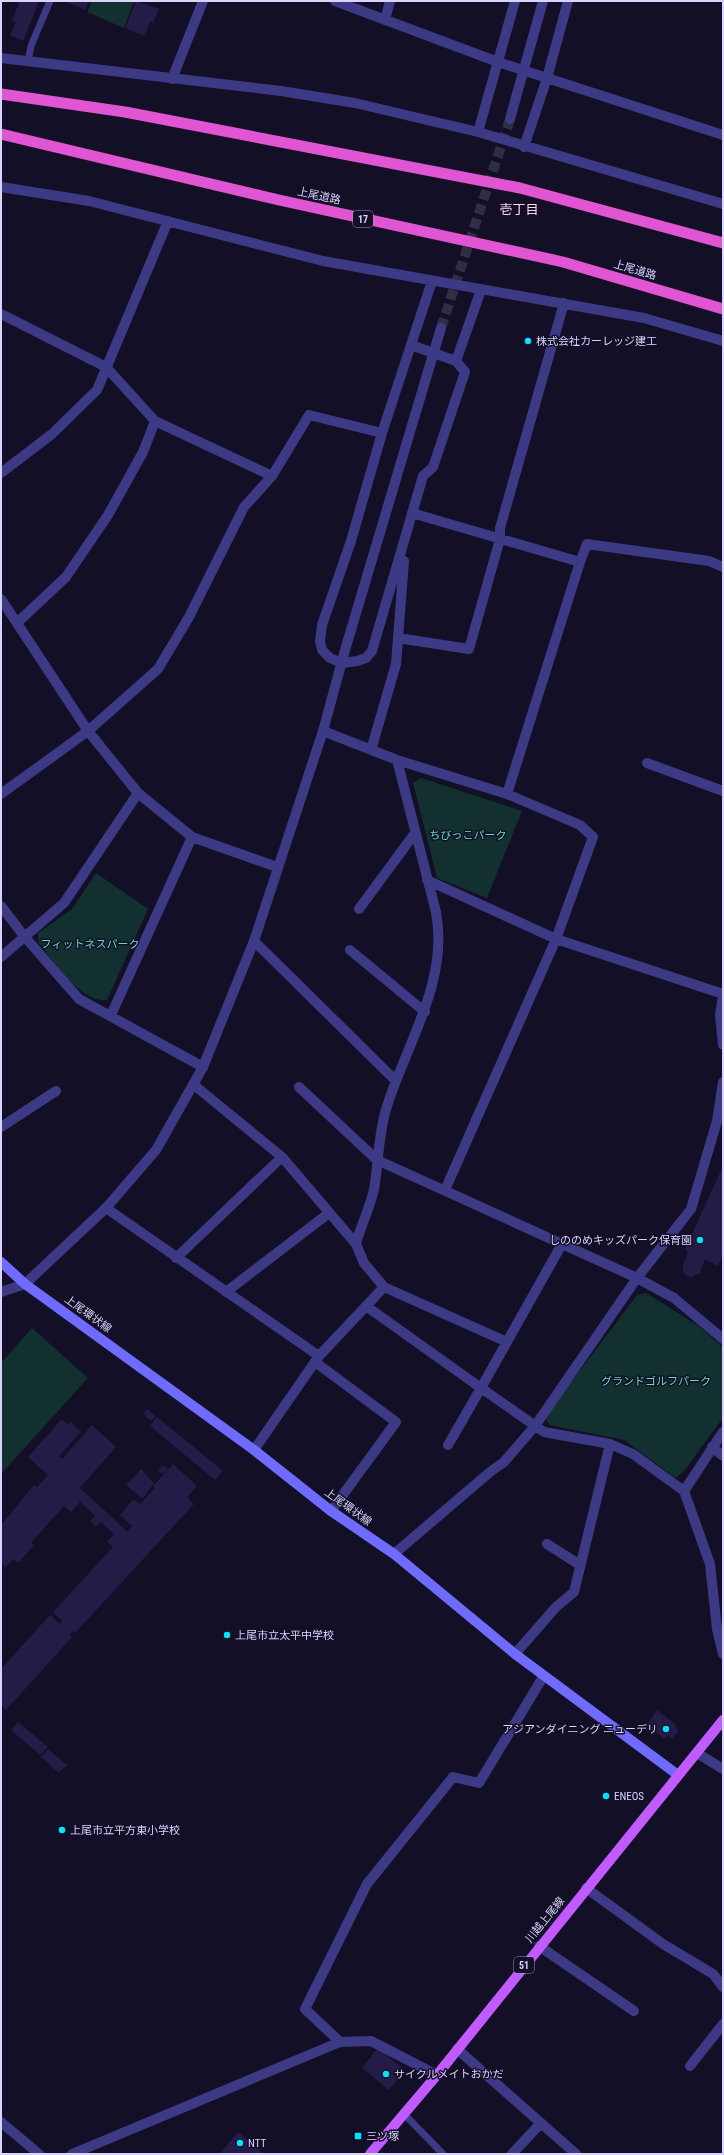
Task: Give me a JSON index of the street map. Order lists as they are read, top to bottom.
{
  "streets": {
    "highway": ["上尾道路", "17"],
    "main road": ["上尾環状線", "川越上尾線", "51"]
  },
  "crossings": [
    ["上尾環状線", "川越上尾線"]
  ],
  "districts": ["壱丁目"],
  "parks": ["ちびっこパーク", "フィットネスパーク", "グランドゴルフパーク"],
  "places": {
    "other": [
      "株式会社カーレッジ建工",
      "しののめキッズパーク保育園",
      "上尾市立太平中学校",
      "アジアンダイニング ニューデリ",
      "ENEOS",
      "上尾市立平方東小学校",
      "サイクルメイトおかだ",
      "NTT"
    ],
    "transit": ["三ツ塚"]
  }
}
